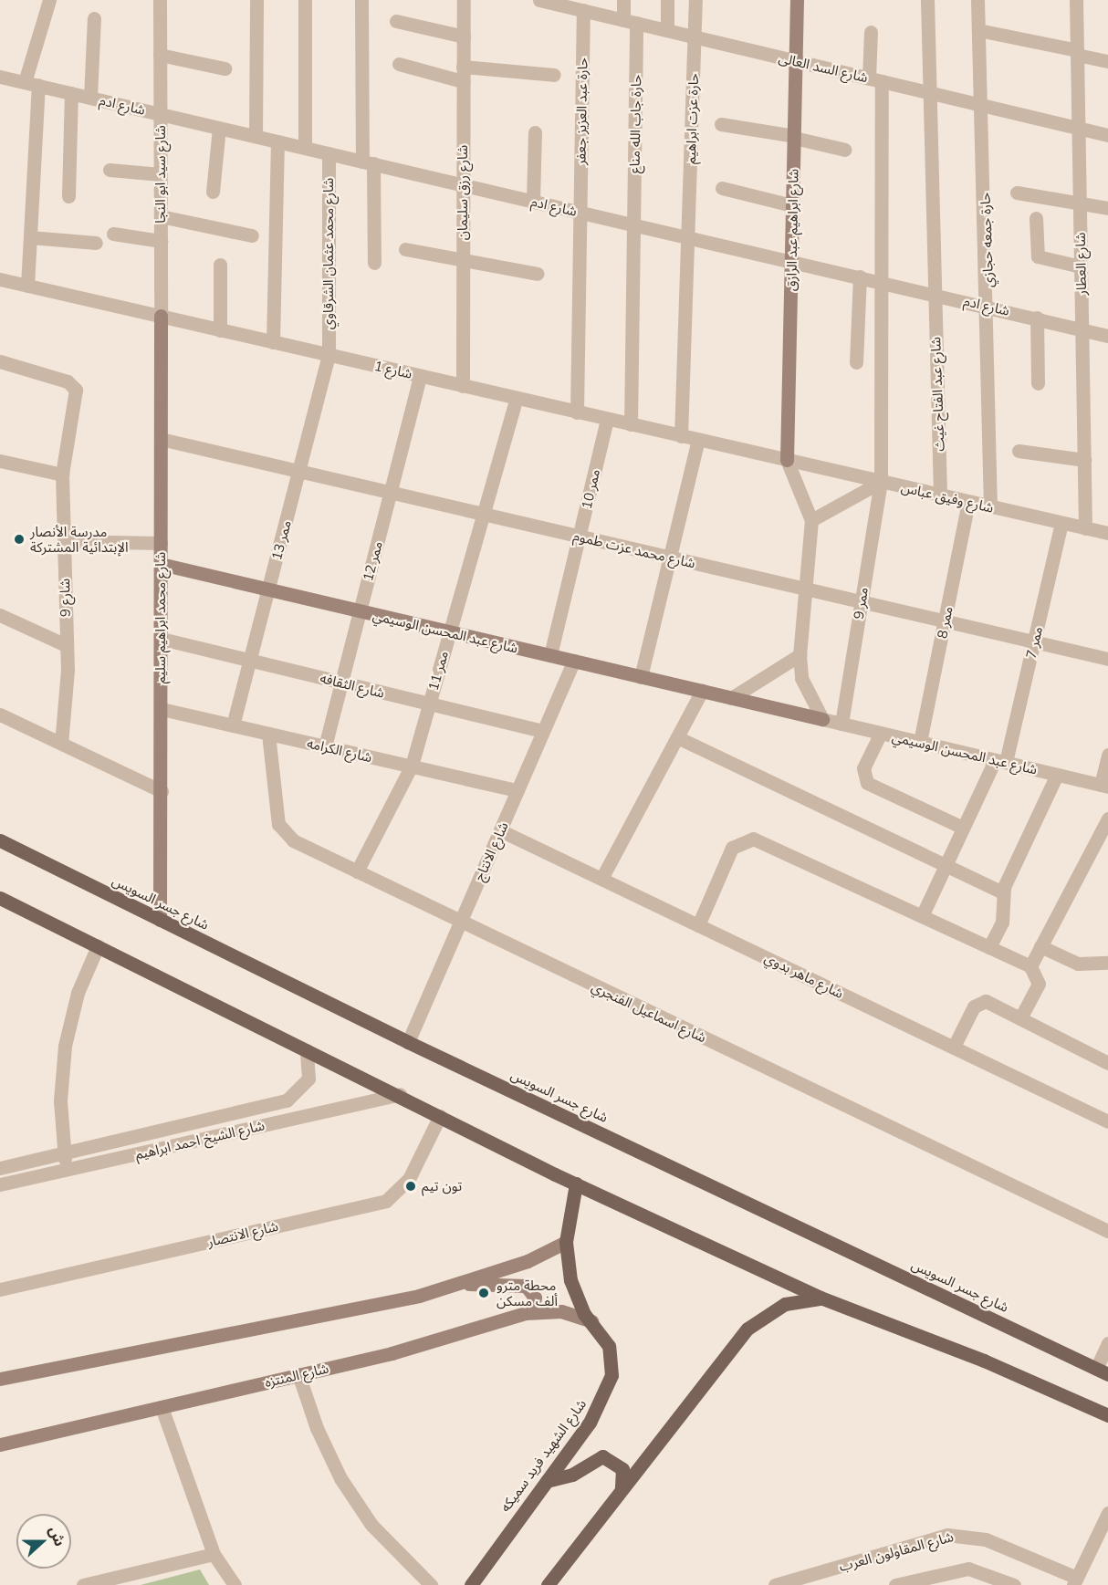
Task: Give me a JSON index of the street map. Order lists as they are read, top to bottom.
{
  "streets": {
    "main road": ["شارع جسر السويس", "شارع الشهيد فريد سميكه"],
    "street": [
      "شارع السد العالى",
      "شارع ادم",
      "حارة عبد العزيز جعفر",
      "حارة عزت ابراهيم",
      "حارة جاب الله مناع",
      "شارع سيد ابو النجا",
      "شارع رزق سليمان",
      "شارع ابراهيم عبد الرازق",
      "حارة جمعه حجازي",
      "شارع محمد عثمان الشرقاوي",
      "شارع العطار",
      "شارع 1",
      "شارع عبد الفتاح غيث",
      "ممر 10",
      "شارع وفيق عباس",
      "ممر 13",
      "شارع محمد عزت طموم",
      "ممر 12",
      "شارع 9",
      "ممر 9",
      "شارع محمد ابراهيم سليم",
      "ممر 8",
      "شارع عبد المحسن الوسيمي",
      "ممر 7",
      "ممر 11",
      "شارع الثقافه",
      "شارع الكرامه",
      "شارع الانتاج",
      "شارع ماهر بدوي",
      "شارع اسماعيل الفنجري",
      "شارع الشيخ احمد ابراهيم",
      "شارع الانتصار",
      "شارع المنتزه",
      "شارع المقاولون العرب"
    ]
  },
  "crossings": [
    ["شارع السد العالى", "حارة عبد العزيز جعفر"],
    ["شارع السد العالى", "حارة عزت ابراهيم"],
    ["شارع السد العالى", "حارة جاب الله مناع"],
    ["شارع السد العالى", "شارع ابراهيم عبد الرازق"],
    ["شارع السد العالى", "حارة جمعه حجازي"],
    ["شارع السد العالى", "شارع العطار"],
    ["شارع السد العالى", "شارع عبد الفتاح غيث"],
    ["شارع السد العالى", "ممر 9"],
    ["شارع ادم", "حارة عبد العزيز جعفر"],
    ["شارع ادم", "حارة عزت ابراهيم"],
    ["شارع ادم", "حارة جاب الله مناع"],
    ["شارع ادم", "شارع سيد ابو النجا"],
    ["شارع ادم", "شارع رزق سليمان"],
    ["شارع ادم", "شارع ابراهيم عبد الرازق"],
    ["شارع ادم", "حارة جمعه حجازي"],
    ["شارع ادم", "شارع محمد عثمان الشرقاوي"],
    ["شارع ادم", "شارع العطار"],
    ["شارع ادم", "شارع عبد الفتاح غيث"],
    ["شارع ادم", "ممر 9"],
    ["حارة عبد العزيز جعفر", "شارع 1"],
    ["حارة عزت ابراهيم", "شارع 1"],
    ["حارة جاب الله مناع", "شارع 1"],
    ["شارع سيد ابو النجا", "شارع 1"],
    ["شارع سيد ابو النجا", "شارع محمد ابراهيم سليم"],
    ["شارع رزق سليمان", "شارع 1"],
    ["شارع ابراهيم عبد الرازق", "شارع 1"],
    ["شارع ابراهيم عبد الرازق", "شارع وفيق عباس"],
    ["حارة جمعه حجازي", "شارع وفيق عباس"],
    ["شارع محمد عثمان الشرقاوي", "شارع 1"],
    ["شارع محمد عثمان الشرقاوي", "ممر 13"],
    ["شارع العطار", "شارع وفيق عباس"],
    ["شارع 1", "ممر 10"],
    ["شارع 1", "شارع وفيق عباس"],
    ["شارع 1", "ممر 13"],
    ["شارع 1", "ممر 12"],
    ["شارع 1", "شارع محمد ابراهيم سليم"],
    ["شارع 1", "ممر 11"],
    ["شارع عبد الفتاح غيث", "شارع وفيق عباس"],
    ["ممر 10", "شارع محمد عزت طموم"],
    ["ممر 10", "شارع عبد المحسن الوسيمي"],
    ["شارع وفيق عباس", "ممر 9"],
    ["شارع وفيق عباس", "ممر 8"],
    ["شارع وفيق عباس", "ممر 7"],
    ["ممر 13", "شارع محمد عزت طموم"],
    ["ممر 13", "شارع عبد المحسن الوسيمي"],
    ["ممر 13", "شارع الثقافه"],
    ["ممر 13", "شارع الكرامه"],
    ["شارع محمد عزت طموم", "ممر 12"],
    ["شارع محمد عزت طموم", "ممر 9"],
    ["شارع محمد عزت طموم", "شارع محمد ابراهيم سليم"],
    ["شارع محمد عزت طموم", "ممر 8"],
    ["شارع محمد عزت طموم", "ممر 7"],
    ["شارع محمد عزت طموم", "ممر 11"],
    ["ممر 12", "شارع عبد المحسن الوسيمي"],
    ["ممر 12", "شارع الثقافه"],
    ["ممر 12", "شارع الكرامه"],
    ["ممر 9", "شارع عبد المحسن الوسيمي"],
    ["شارع محمد ابراهيم سليم", "شارع عبد المحسن الوسيمي"],
    ["شارع محمد ابراهيم سليم", "شارع الثقافه"],
    ["شارع محمد ابراهيم سليم", "شارع الكرامه"],
    ["شارع محمد ابراهيم سليم", "شارع جسر السويس"],
    ["ممر 8", "شارع عبد المحسن الوسيمي"],
    ["شارع عبد المحسن الوسيمي", "ممر 7"],
    ["شارع عبد المحسن الوسيمي", "ممر 11"],
    ["شارع عبد المحسن الوسيمي", "شارع الانتاج"],
    ["ممر 11", "شارع الثقافه"],
    ["ممر 11", "شارع الكرامه"],
    ["ممر 11", "شارع اسماعيل الفنجري"],
    ["شارع الثقافه", "شارع الانتاج"],
    ["شارع الكرامه", "شارع الانتاج"],
    ["شارع الكرامه", "شارع اسماعيل الفنجري"],
    ["شارع الانتاج", "شارع جسر السويس"],
    ["شارع الانتاج", "شارع ماهر بدوي"],
    ["شارع الانتاج", "شارع اسماعيل الفنجري"],
    ["شارع المنتزه", "شارع الشهيد فريد سميكه"]
  ],
  "places": ["مدرسة الأنصار الإبتدائية المشتركة", "تون تيم", "محطة مترو ألف مسكن"],
  "north": "right"
}
